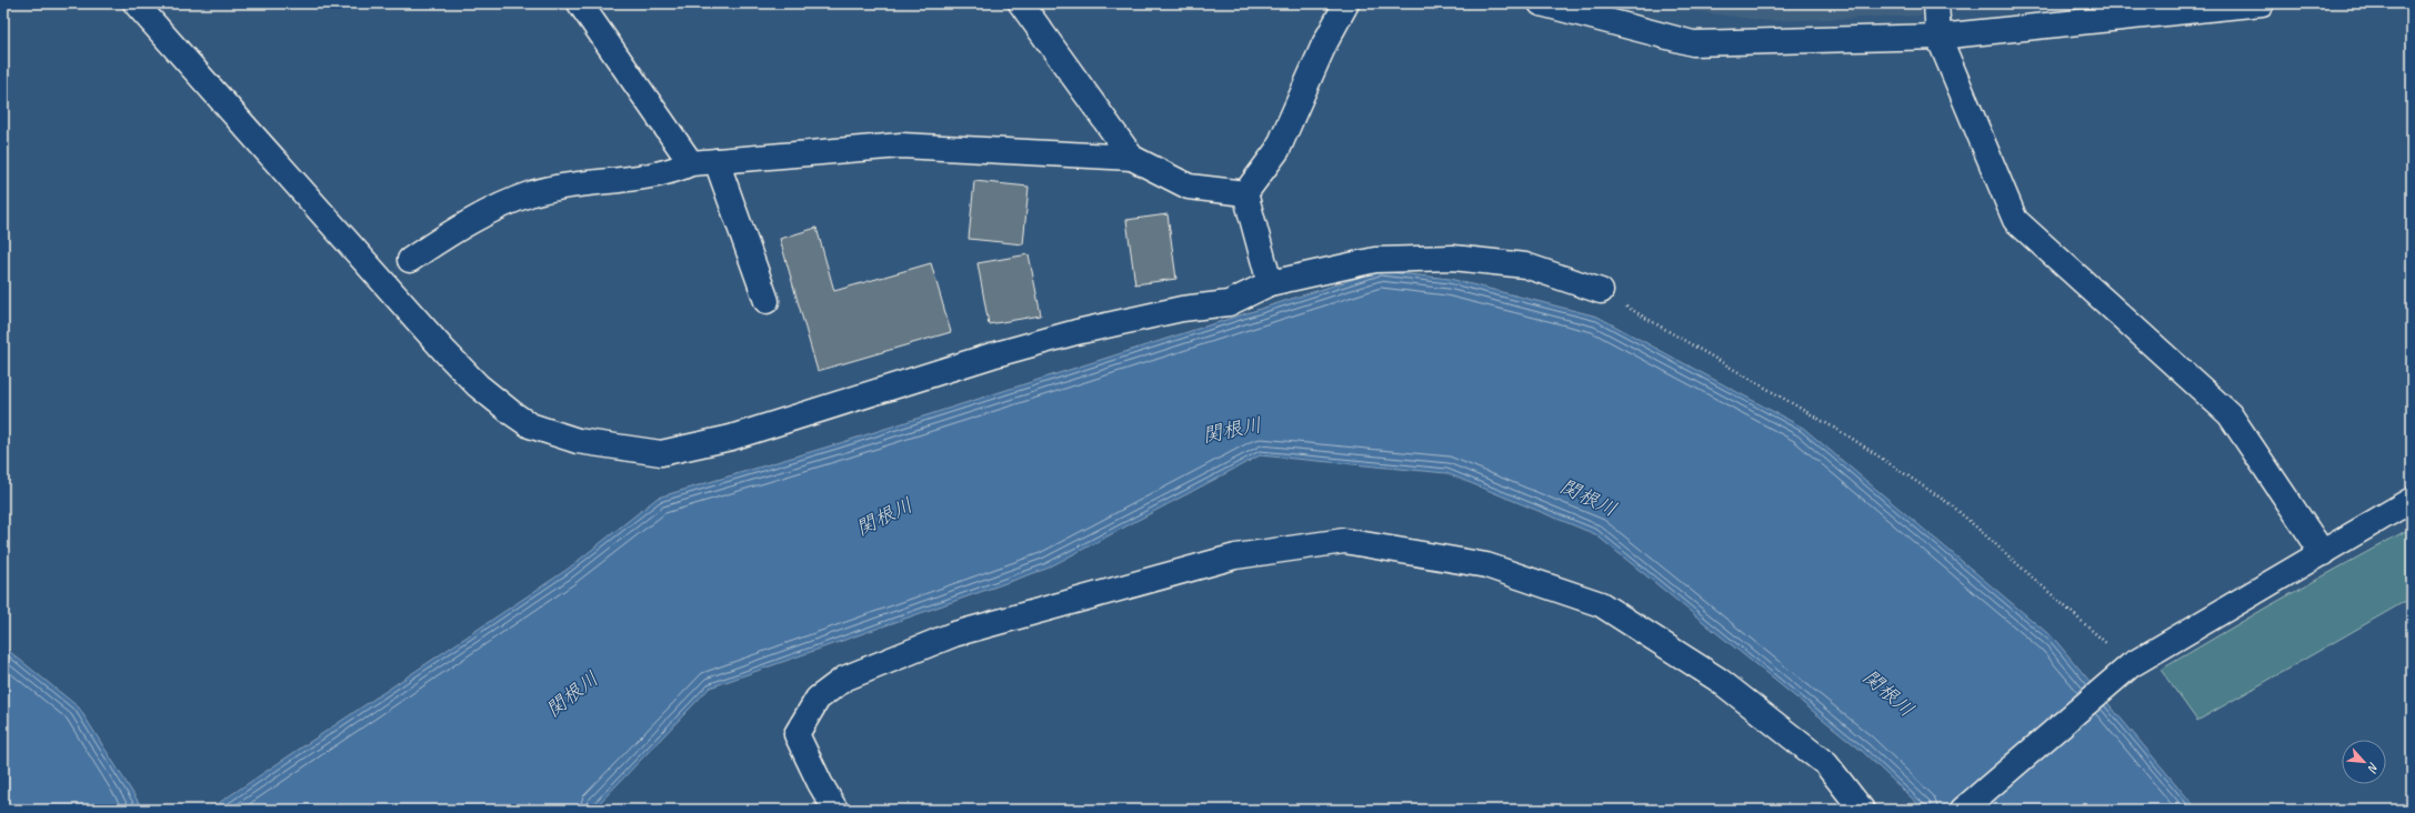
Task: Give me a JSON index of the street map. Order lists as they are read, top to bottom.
{
  "water": ["関根川"],
  "north": "bottom right"
}
